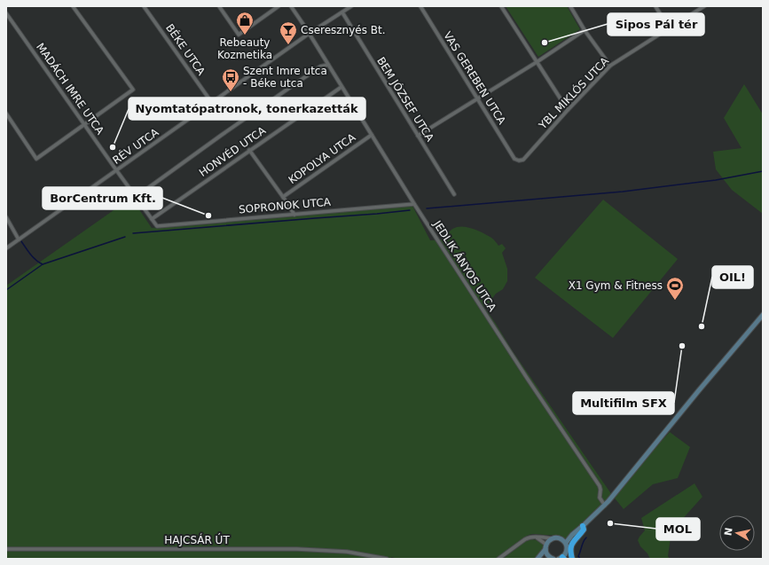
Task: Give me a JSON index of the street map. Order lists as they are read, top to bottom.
{
  "streets": {
    "street": [
      "BÉKE UTCA",
      "VAS GEREBEN UTCA",
      "MADÁCH IMRE UTCA",
      "YBL MIKLÓS UTCA",
      "BEM JÓZSEF UTCA",
      "RÉV UTCA",
      "HONVÉD UTCA",
      "KOPOLYA UTCA",
      "SOPRONOK UTCA",
      "JEDLIK ÁNYOS UTCA",
      "HAJCSÁR ÚT"
    ]
  },
  "crossings": [
    ["BÉKE UTCA", "RÉV UTCA"],
    ["VAS GEREBEN UTCA", "YBL MIKLÓS UTCA"],
    ["MADÁCH IMRE UTCA", "RÉV UTCA"],
    ["MADÁCH IMRE UTCA", "HONVÉD UTCA"],
    ["MADÁCH IMRE UTCA", "SOPRONOK UTCA"],
    ["BEM JÓZSEF UTCA", "RÉV UTCA"],
    ["RÉV UTCA", "JEDLIK ÁNYOS UTCA"],
    ["HONVÉD UTCA", "JEDLIK ÁNYOS UTCA"],
    ["KOPOLYA UTCA", "JEDLIK ÁNYOS UTCA"],
    ["SOPRONOK UTCA", "JEDLIK ÁNYOS UTCA"]
  ],
  "places": {
    "shop": ["Rebeauty Kozmetika"],
    "other": [
      "Sipos Pál tér",
      "Nyomtatópatronok, tonerkazetták",
      "BorCentrum Kft.",
      "OIL!",
      "Multifilm SFX",
      "MOL"
    ],
    "bar": ["Cseresznyés Bt."],
    "bus stop": ["Szent Imre utca - Béke utca"],
    "sports": ["X1 Gym & Fitness"]
  },
  "north": "left"
}
